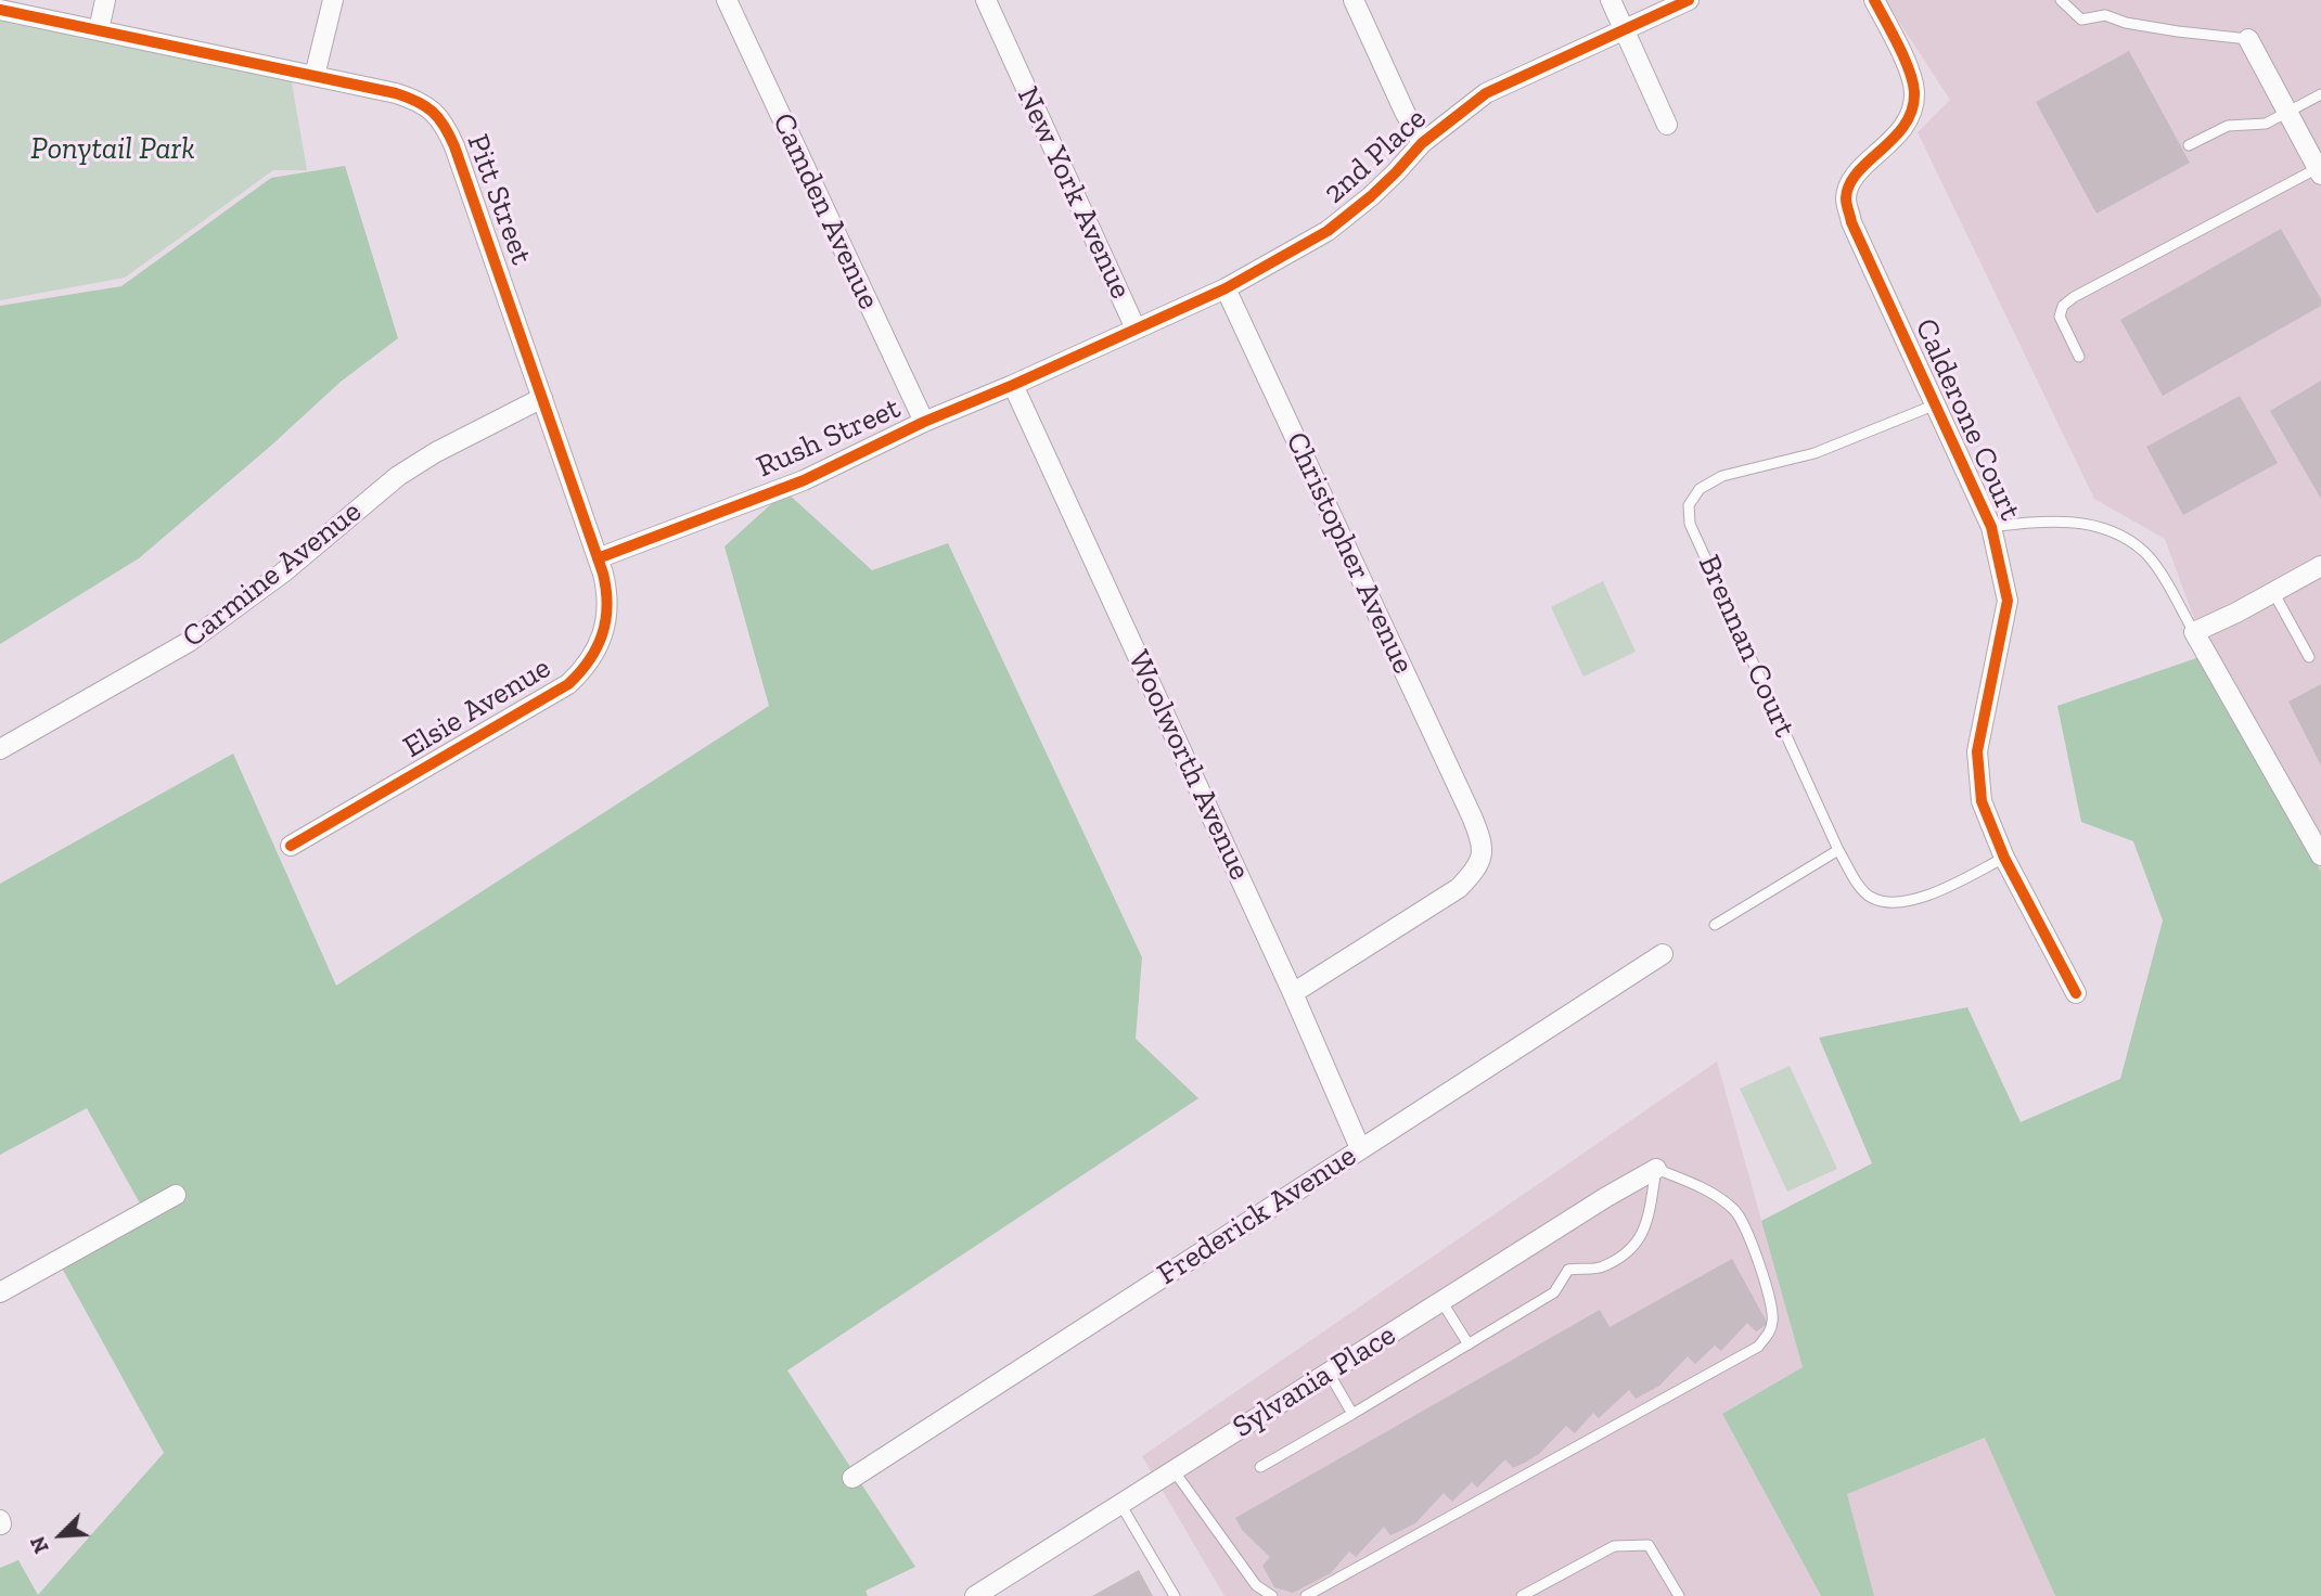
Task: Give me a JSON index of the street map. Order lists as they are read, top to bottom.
{
  "streets": {
    "street": [
      "2nd Place",
      "New York Avenue",
      "Pitt Street",
      "Camden Avenue",
      "Calderone Court",
      "Rush Street",
      "Christopher Avenue",
      "Carmine Avenue",
      "Elsie Avenue",
      "Woolworth Avenue",
      "Frederick Avenue",
      "Sylvania Place"
    ],
    "lane": ["Brennan Court"]
  },
  "crossings": [
    ["2nd Place", "New York Avenue"],
    ["2nd Place", "Christopher Avenue"],
    ["New York Avenue", "Rush Street"],
    ["Pitt Street", "Rush Street"],
    ["Pitt Street", "Carmine Avenue"],
    ["Pitt Street", "Elsie Avenue"],
    ["Camden Avenue", "Rush Street"],
    ["Calderone Court", "Brennan Court"],
    ["Rush Street", "Elsie Avenue"],
    ["Rush Street", "Woolworth Avenue"],
    ["Christopher Avenue", "Woolworth Avenue"],
    ["Woolworth Avenue", "Frederick Avenue"]
  ],
  "parks": ["Ponytail Park"],
  "north": "bottom left"
}
